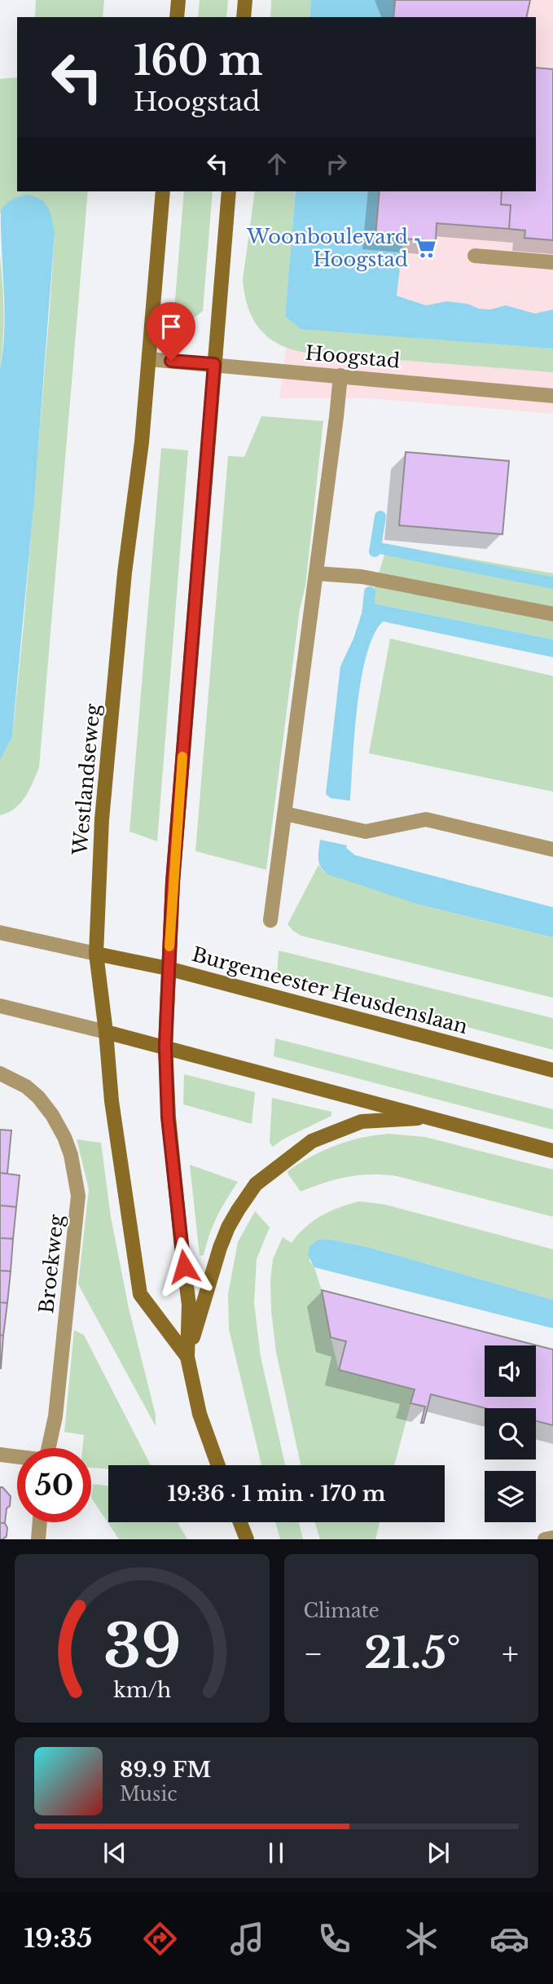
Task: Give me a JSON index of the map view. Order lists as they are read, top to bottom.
{
  "streets": {
    "main road": ["Westlandseweg", "Burgemeester Heusdenslaan"],
    "street": ["Hoogstad", "Broekweg"]
  },
  "crossings": [
    ["Hoogstad", "Westlandseweg"],
    ["Westlandseweg", "Burgemeester Heusdenslaan"]
  ],
  "places": {
    "supermarket": ["Woonboulevard Hoogstad"]
  },
  "page": {
    "turn": ["160 m", "Hoogstad"],
    "limit": "50",
    "trip": "19:36 · 1 min · 170 m",
    "tile": "Climate",
    "heat": ["−", "21.5°", "+"],
    "song": ["89.9 FM", "Music"],
    "tabs": "19:35",
    "gauge": ["39", "km/h"]
  }
}
